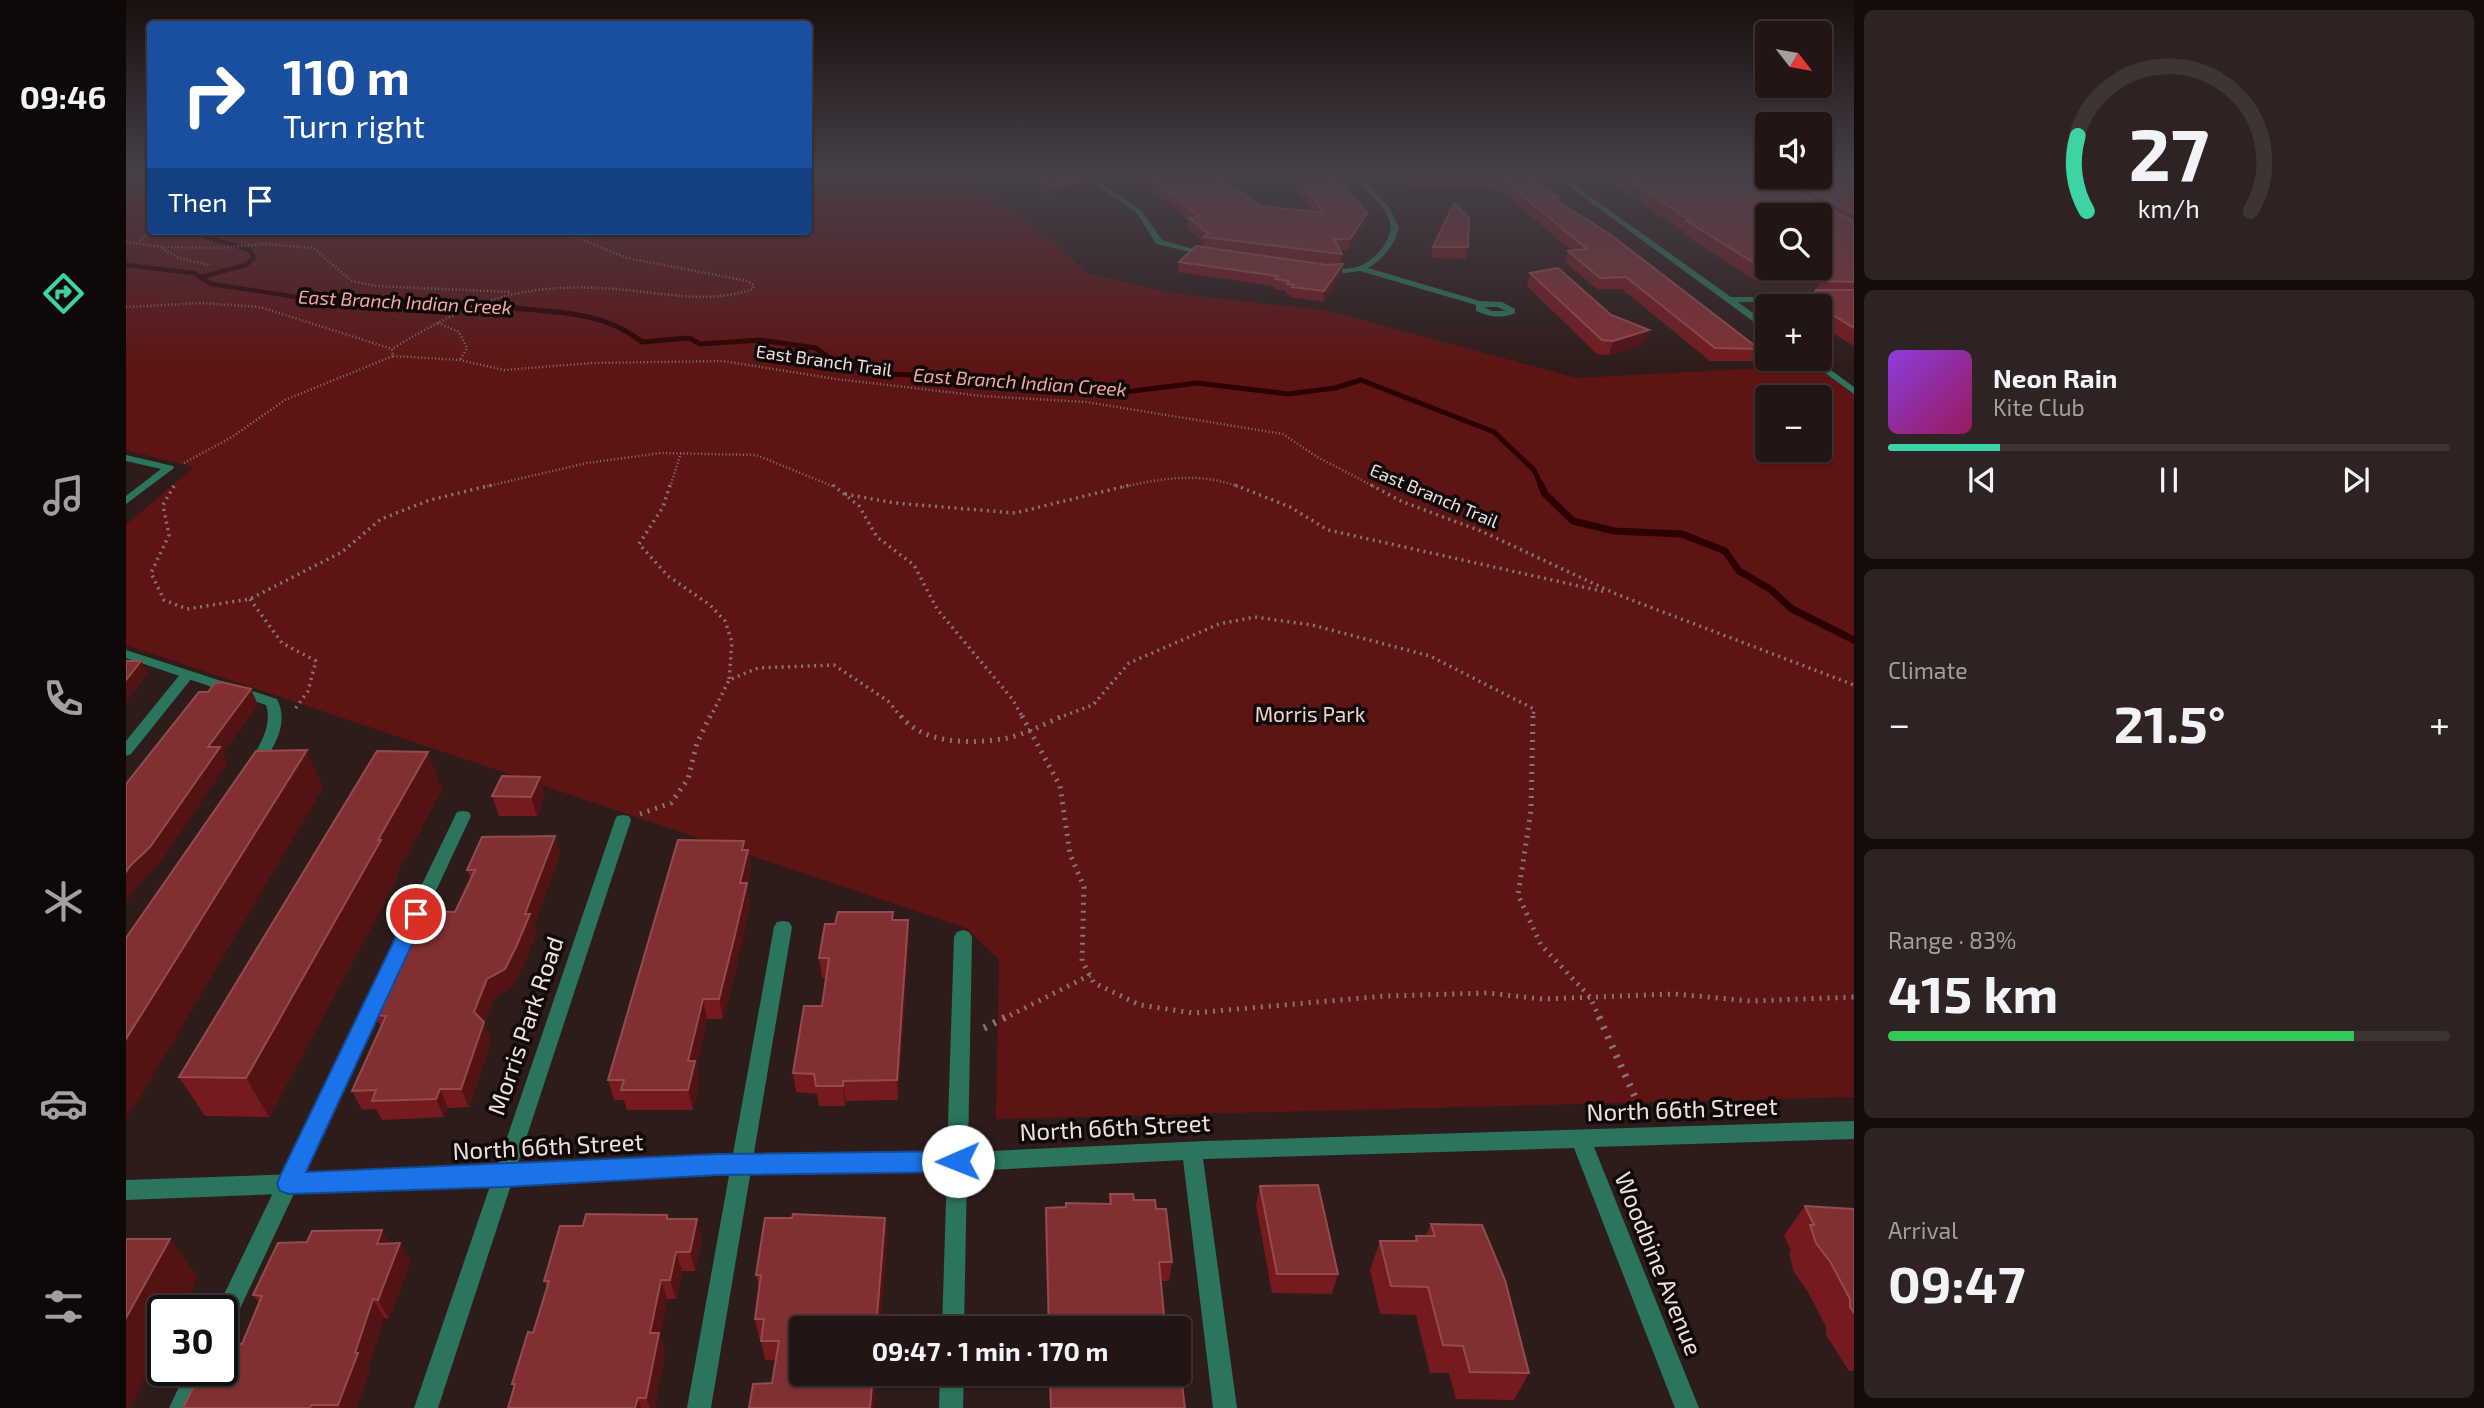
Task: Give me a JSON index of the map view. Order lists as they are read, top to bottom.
{
  "streets": {
    "street": ["Morris Park Road", "North 66th Street", "Woodbine Avenue"],
    "path": ["East Branch Trail"]
  },
  "crossings": [
    ["Morris Park Road", "North 66th Street"],
    ["North 66th Street", "Woodbine Avenue"]
  ],
  "water": ["East Branch Indian Creek"],
  "parks": ["Morris Park"],
  "north": "bottom right",
  "page": {
    "tabs": "09:46",
    "map_buttons": ["+", "−"],
    "turn": ["110 m", "Turn right"],
    "then": "Then",
    "song": ["Neon Rain", "Kite Club"],
    "tile": [
      "Climate",
      ["Range · 83%", "415 km"],
      ["Arrival", "09:47"]
    ],
    "heat": ["−", "21.5°", "+"],
    "limit": "30",
    "trip": "09:47 · 1 min · 170 m",
    "gauge": ["27", "km/h"]
  }
}
